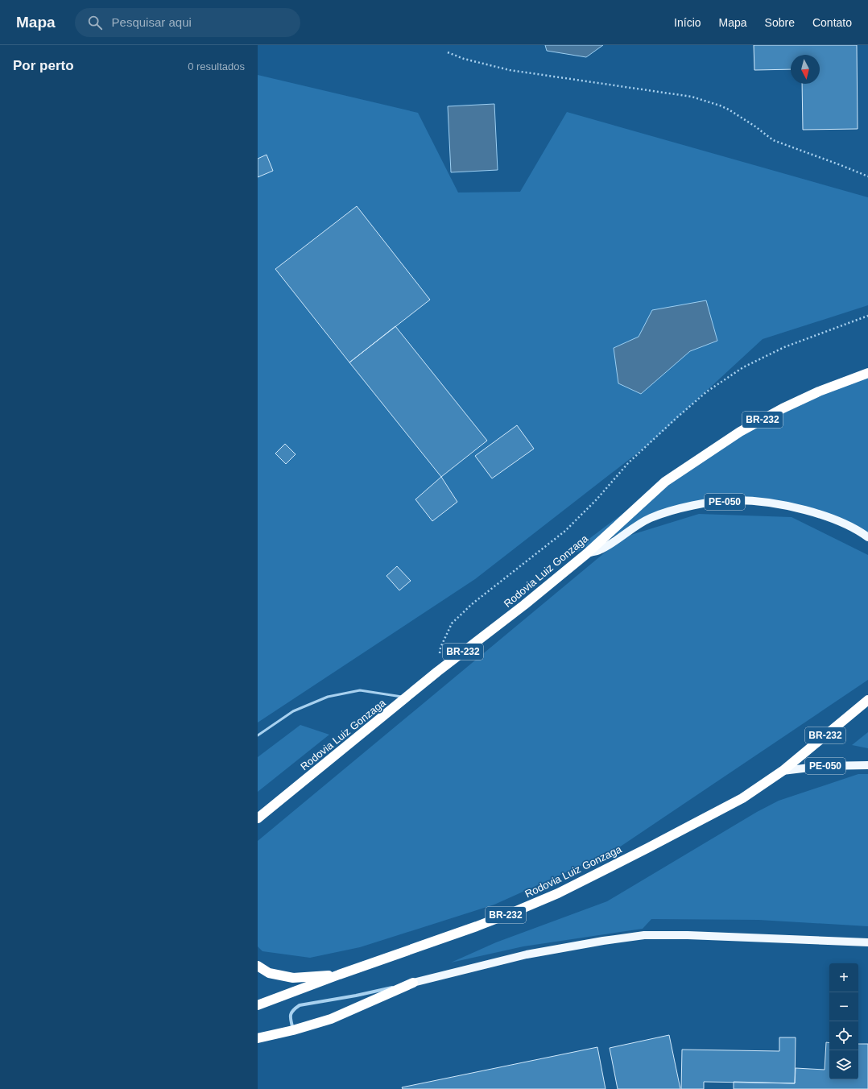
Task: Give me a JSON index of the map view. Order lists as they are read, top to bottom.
{
  "streets": {
    "highway": ["BR-232", "Rodovia Luiz Gonzaga"],
    "main road": ["PE-050"]
  },
  "crossings": [
    ["PE-050", "Rodovia Luiz Gonzaga"]
  ],
  "north": "bottom",
  "page": {
    "header": "Mapa",
    "search": "Pesquisar aqui",
    "nav": [
      "Início",
      "Mapa",
      "Sobre",
      "Contato"
    ],
    "heading": ["Por perto", "0 resultados"],
    "map_buttons": ["+", "−"]
  }
}
